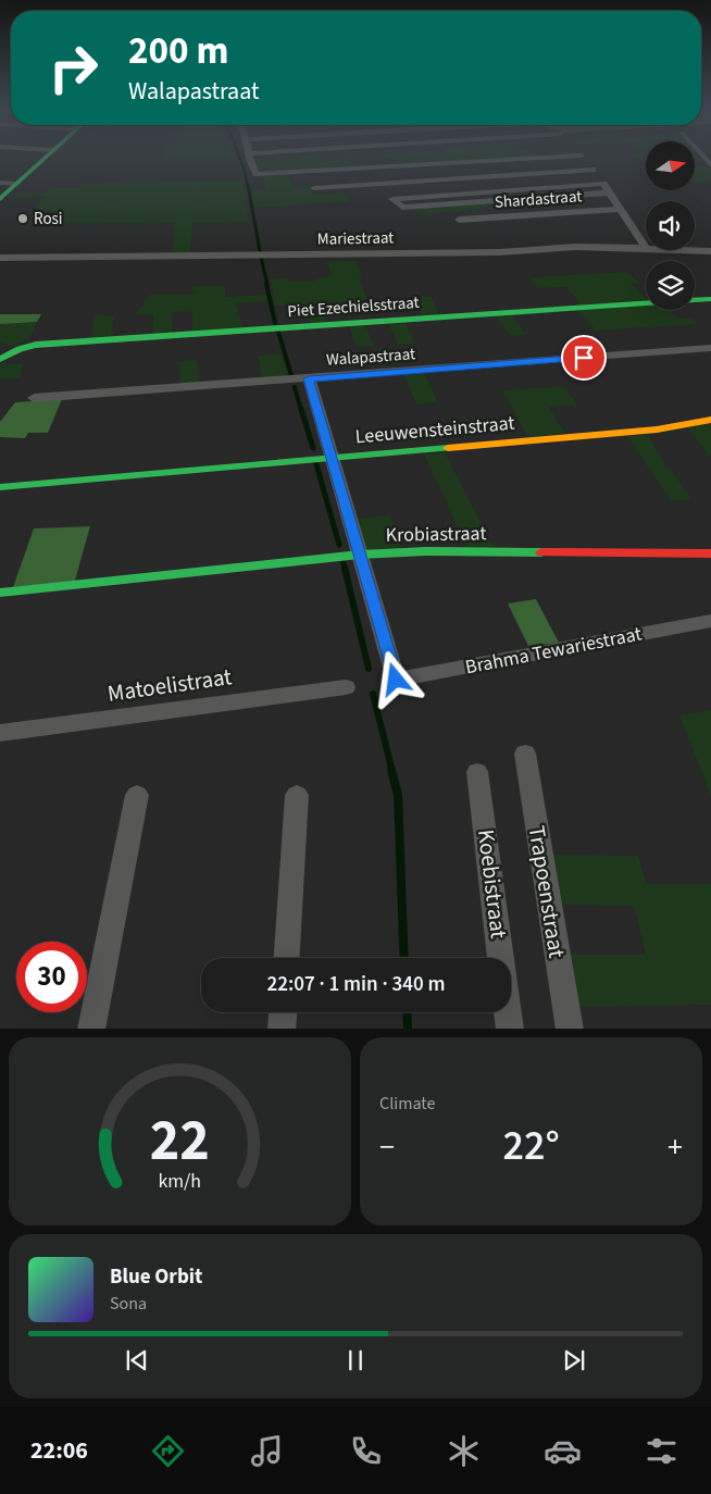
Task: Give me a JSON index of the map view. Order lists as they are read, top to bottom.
{
  "streets": {
    "street": [
      "Shardastraat",
      "Mariestraat",
      "Piet Ezechielsstraat",
      "Walapastraat",
      "Leeuwensteinstraat",
      "Krobiastraat",
      "Brahma Tewariestraat",
      "Matoelistraat",
      "Koebistraat",
      "Trapoenstraat"
    ]
  },
  "crossings": [
    ["Krobiastraat", "Brahma Tewariestraat"]
  ],
  "places": ["Rosi"],
  "north": "right",
  "page": {
    "turn": ["200 m", "Walapastraat"],
    "limit": "30",
    "trip": "22:07 · 1 min · 340 m",
    "tile": "Climate",
    "heat": ["−", "22°", "+"],
    "song": ["Blue Orbit", "Sona"],
    "tabs": "22:06",
    "gauge": ["22", "km/h"]
  }
}
